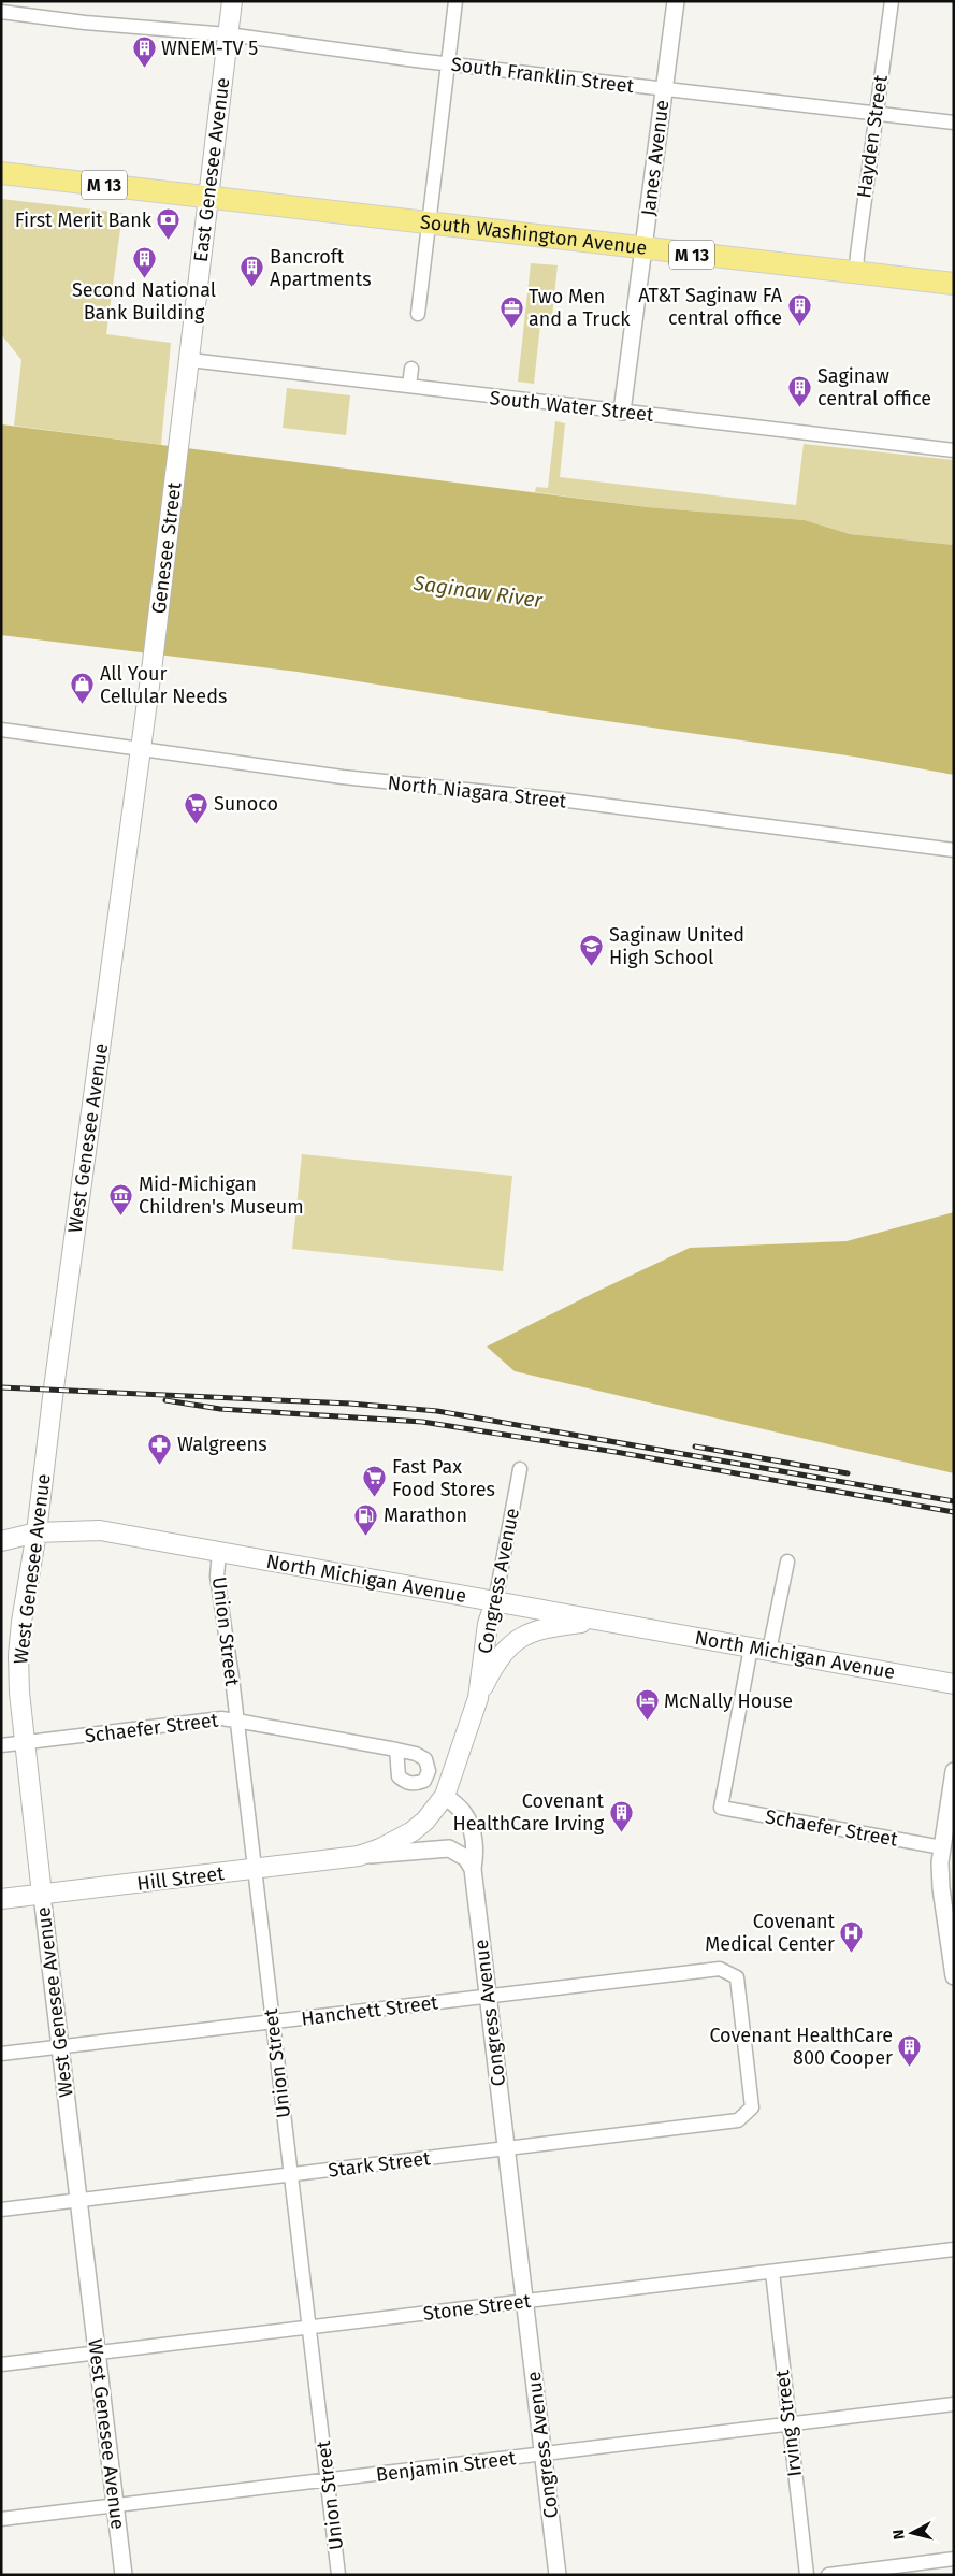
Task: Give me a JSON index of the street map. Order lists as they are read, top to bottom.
{
  "streets": {
    "main road": [
      "East Genesee Avenue",
      "M 13",
      "South Washington Avenue",
      "Genesee Street",
      "West Genesee Avenue",
      "North Michigan Avenue",
      "Congress Avenue",
      "Hill Street"
    ],
    "street": [
      "South Franklin Street",
      "Hayden Street",
      "Janes Avenue",
      "South Water Street",
      "North Niagara Street",
      "Union Street",
      "Schaefer Street",
      "Hanchett Street",
      "Stark Street",
      "Stone Street",
      "Irving Street",
      "Benjamin Street"
    ]
  },
  "crossings": [
    ["South Franklin Street", "Hayden Street"],
    ["South Franklin Street", "Janes Avenue"],
    ["South Franklin Street", "East Genesee Avenue"],
    ["Hayden Street", "South Washington Avenue"],
    ["Janes Avenue", "South Washington Avenue"],
    ["Janes Avenue", "South Water Street"],
    ["East Genesee Avenue", "M 13"],
    ["East Genesee Avenue", "South Washington Avenue"],
    ["East Genesee Avenue", "South Water Street"],
    ["East Genesee Avenue", "Genesee Street"],
    ["M 13", "South Washington Avenue"],
    ["Genesee Street", "West Genesee Avenue"],
    ["North Niagara Street", "West Genesee Avenue"],
    ["West Genesee Avenue", "North Michigan Avenue"],
    ["West Genesee Avenue", "Schaefer Street"],
    ["West Genesee Avenue", "Hill Street"],
    ["West Genesee Avenue", "Hanchett Street"],
    ["West Genesee Avenue", "Stark Street"],
    ["West Genesee Avenue", "Stone Street"],
    ["West Genesee Avenue", "Benjamin Street"],
    ["North Michigan Avenue", "Congress Avenue"],
    ["North Michigan Avenue", "Union Street"],
    ["North Michigan Avenue", "Schaefer Street"],
    ["Congress Avenue", "Hill Street"],
    ["Congress Avenue", "Hanchett Street"],
    ["Congress Avenue", "Stark Street"],
    ["Congress Avenue", "Stone Street"],
    ["Congress Avenue", "Benjamin Street"],
    ["Union Street", "Schaefer Street"],
    ["Union Street", "Hill Street"],
    ["Union Street", "Hanchett Street"],
    ["Union Street", "Stark Street"],
    ["Union Street", "Stone Street"],
    ["Union Street", "Benjamin Street"],
    ["Hanchett Street", "Stark Street"],
    ["Stone Street", "Irving Street"],
    ["Irving Street", "Benjamin Street"]
  ],
  "water": ["Saginaw River"],
  "places": {
    "building": [
      "WNEM-TV 5",
      "Second National Bank Building",
      "Bancroft Apartments",
      "AT&T Saginaw FA central office",
      "Saginaw central office",
      "Covenant HealthCare Irving",
      "Covenant HealthCare 800 Cooper"
    ],
    "bank": ["First Merit Bank"],
    "office": ["Two Men and a Truck"],
    "shop": ["All Your Cellular Needs"],
    "supermarket": ["Sunoco", "Fast Pax Food Stores"],
    "school or university": ["Saginaw United High School"],
    "museum": ["Mid-Michigan Children's Museum"],
    "pharmacy": ["Walgreens"],
    "fuel station": ["Marathon"],
    "hotel": ["McNally House"],
    "hospital": ["Covenant Medical Center"]
  },
  "north": "left"
}
